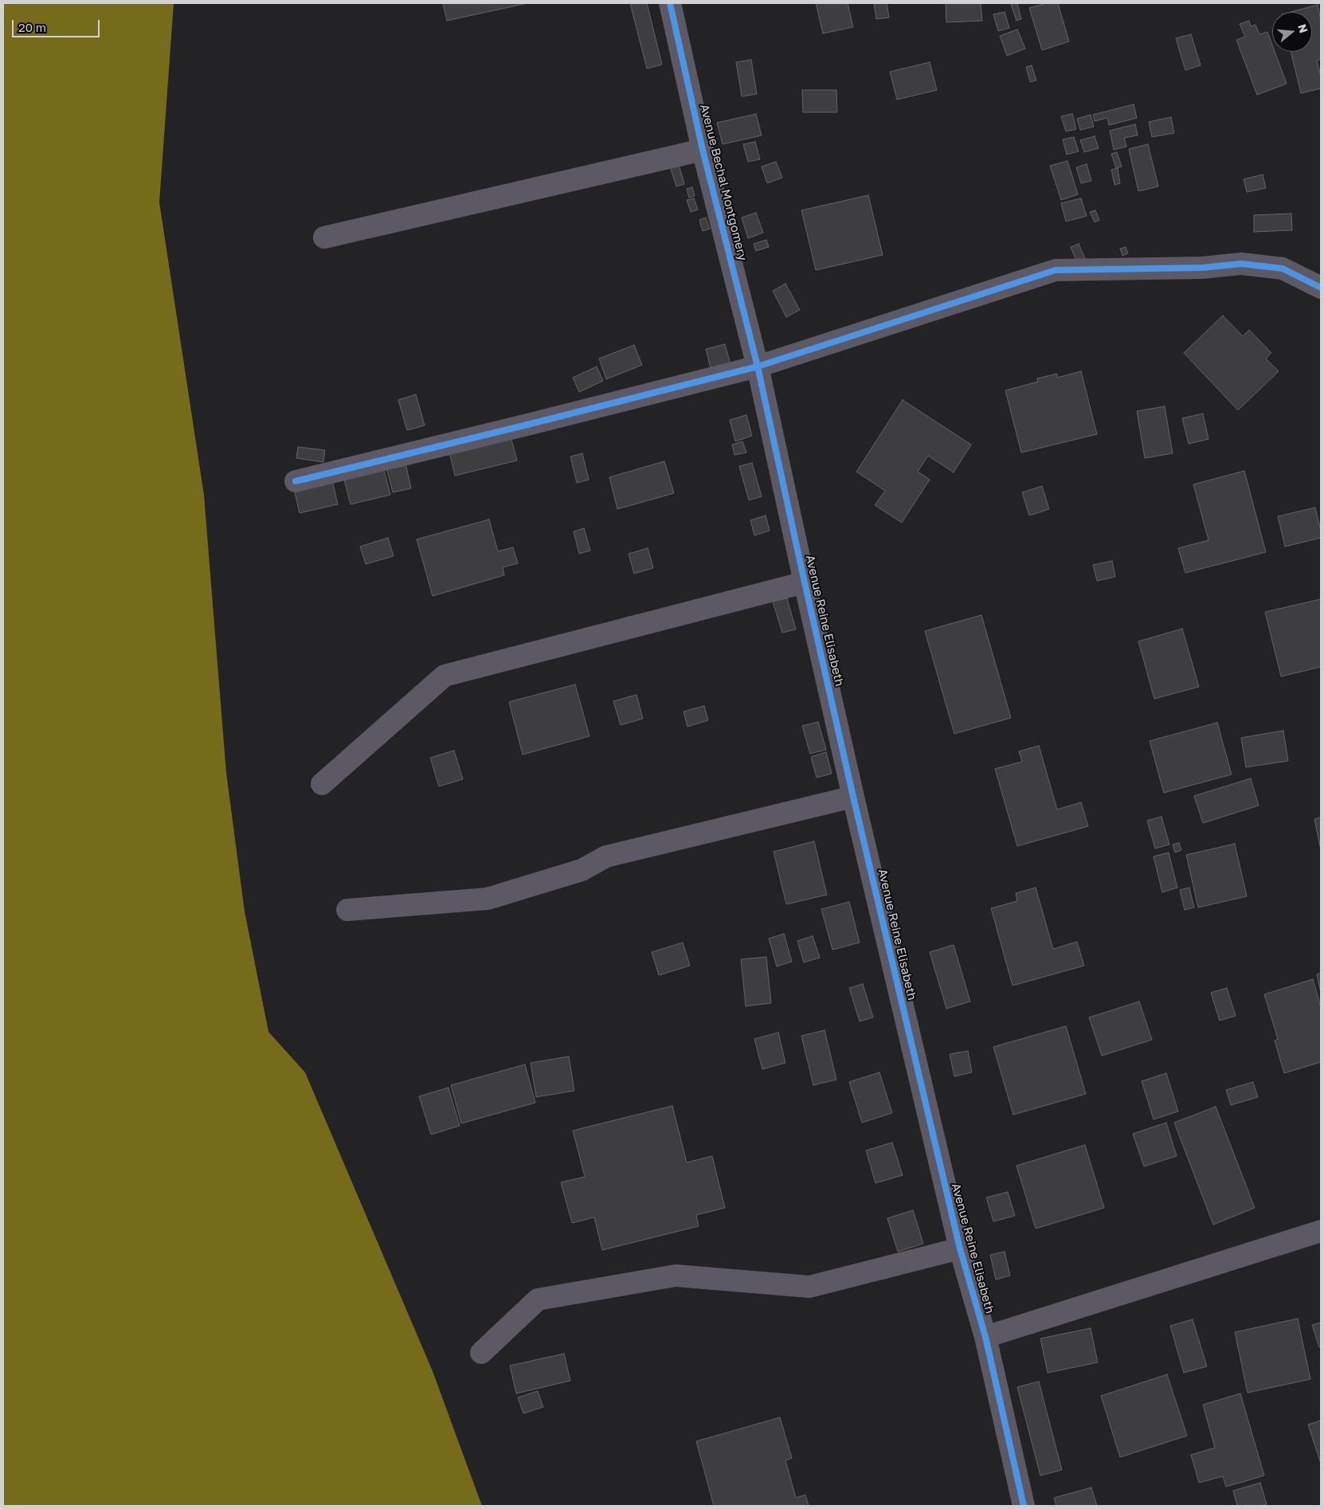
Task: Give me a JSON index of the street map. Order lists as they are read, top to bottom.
{
  "streets": {
    "street": ["Avenue Bechal Montgomery", "Avenue Reine Elisabeth"]
  },
  "crossings": [
    ["Avenue Bechal Montgomery", "Avenue Reine Elisabeth"]
  ],
  "scale_bar": "20 m",
  "north": "right"
}
